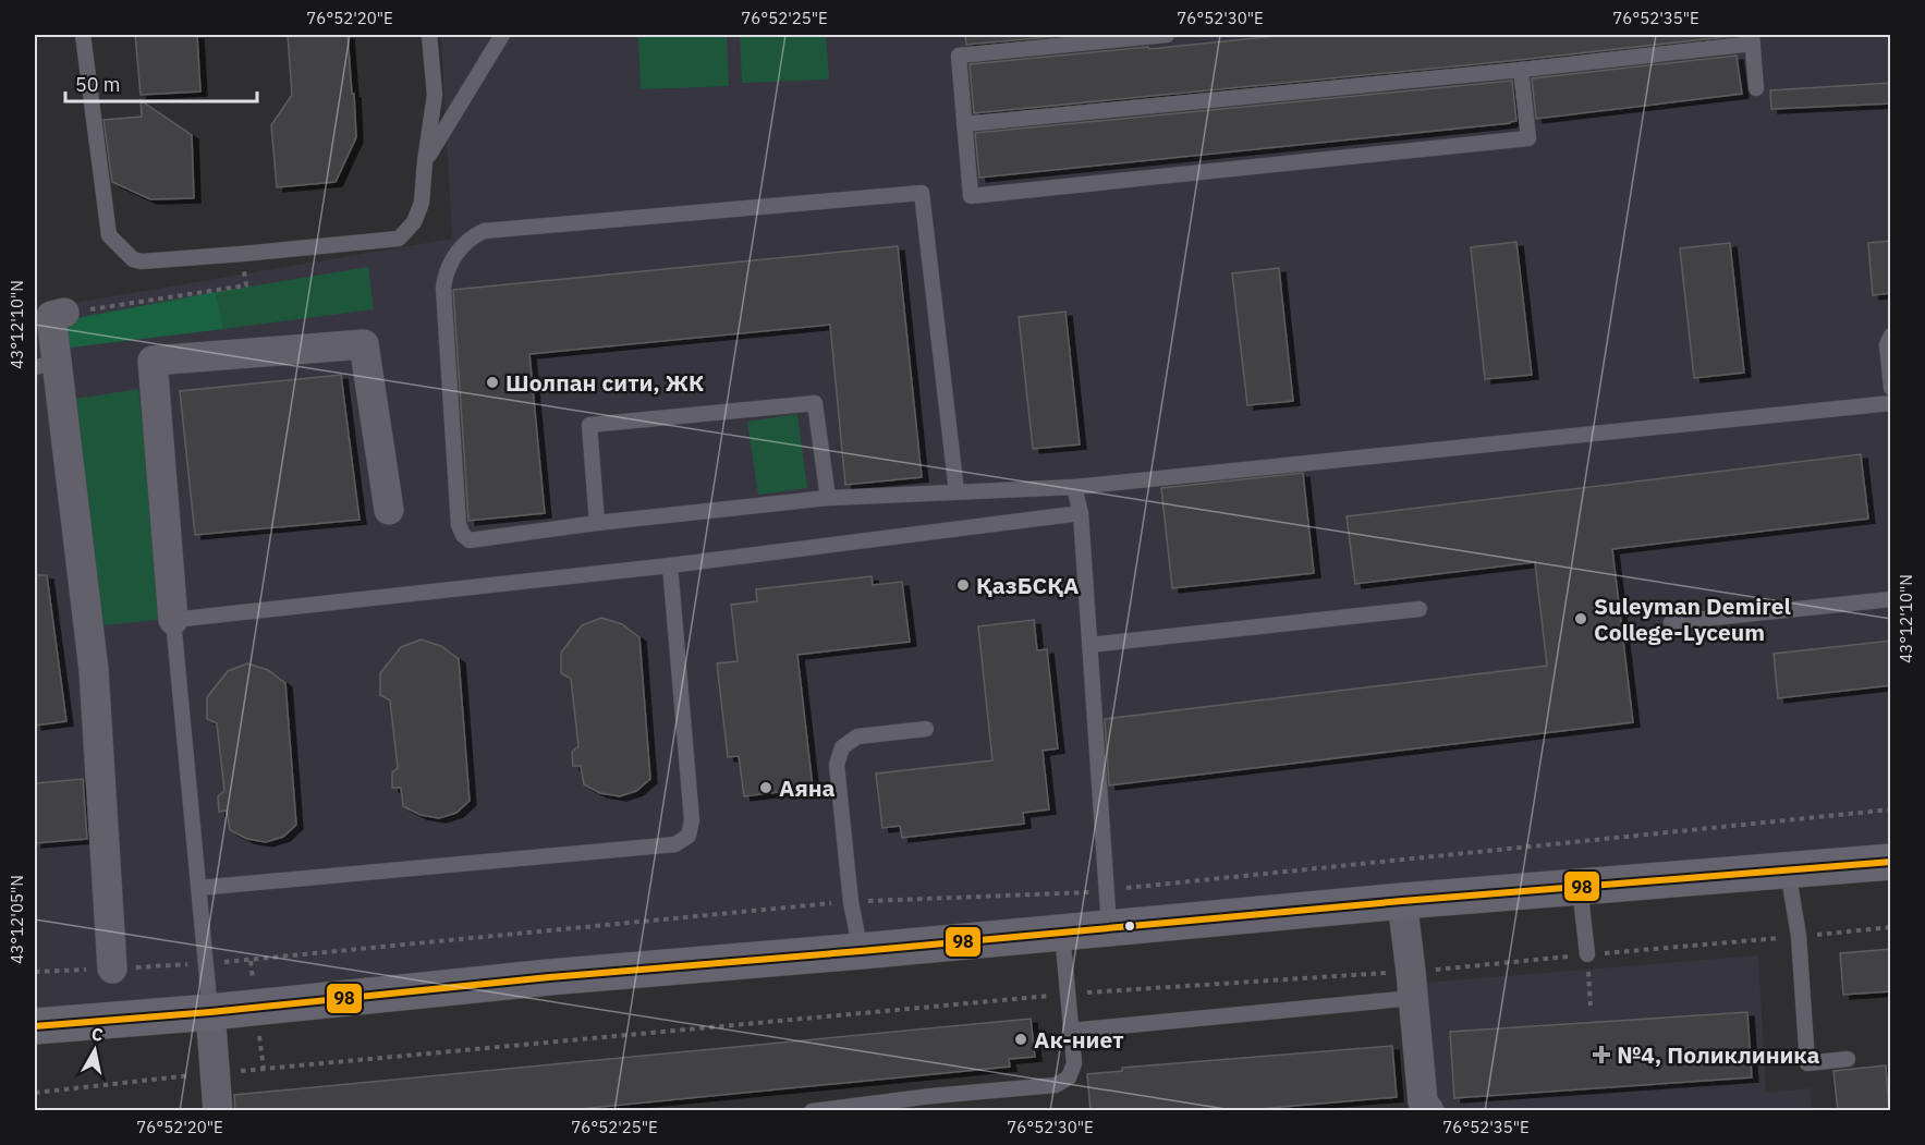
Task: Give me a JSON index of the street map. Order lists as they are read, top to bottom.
{
  "places": {
    "other": [
      "Шолпан сити, ЖК",
      "ҚазБСҚА",
      "Suleyman Demirel College-Lyceum",
      "Аяна",
      "Ак-ниет"
    ],
    "health": ["№4, Поликлиника"]
  },
  "lines": ["transit line 98"],
  "scale_bar": "50 m",
  "north": "top",
  "coordinates": [
    "76°52'20\"E",
    "76°52'25\"E",
    "76°52'30\"E",
    "76°52'35\"E",
    "43°12'10\"N",
    "43°12'05\"N"
  ]
}
